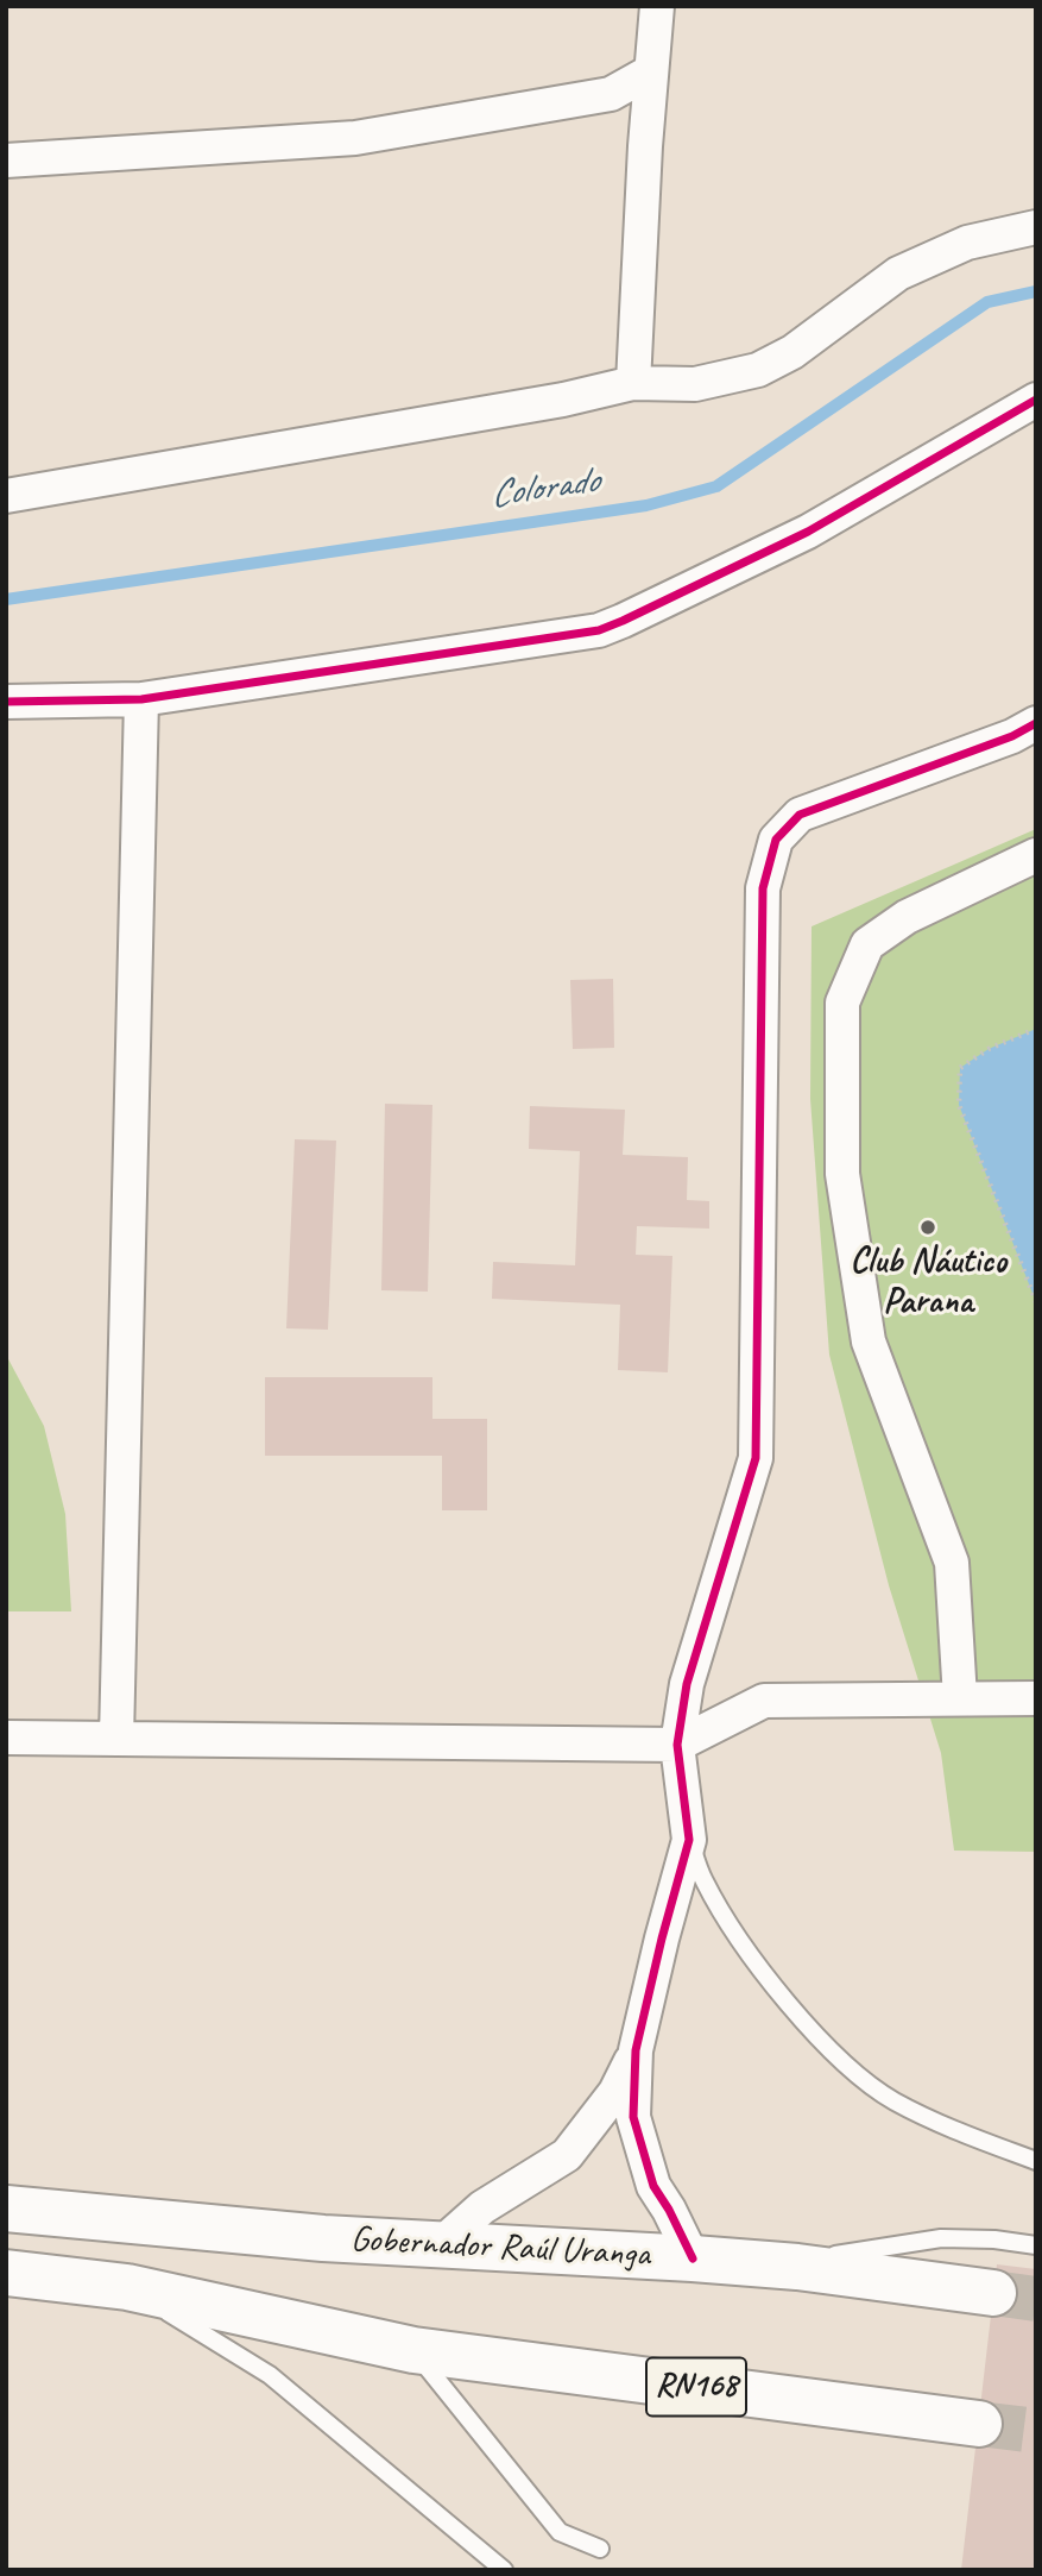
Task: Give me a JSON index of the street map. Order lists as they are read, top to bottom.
{
  "streets": {
    "highway": ["Gobernador Raúl Uranga", "RN168"]
  },
  "water": ["Colorado"],
  "places": ["Club Náutico Parana"]
}
